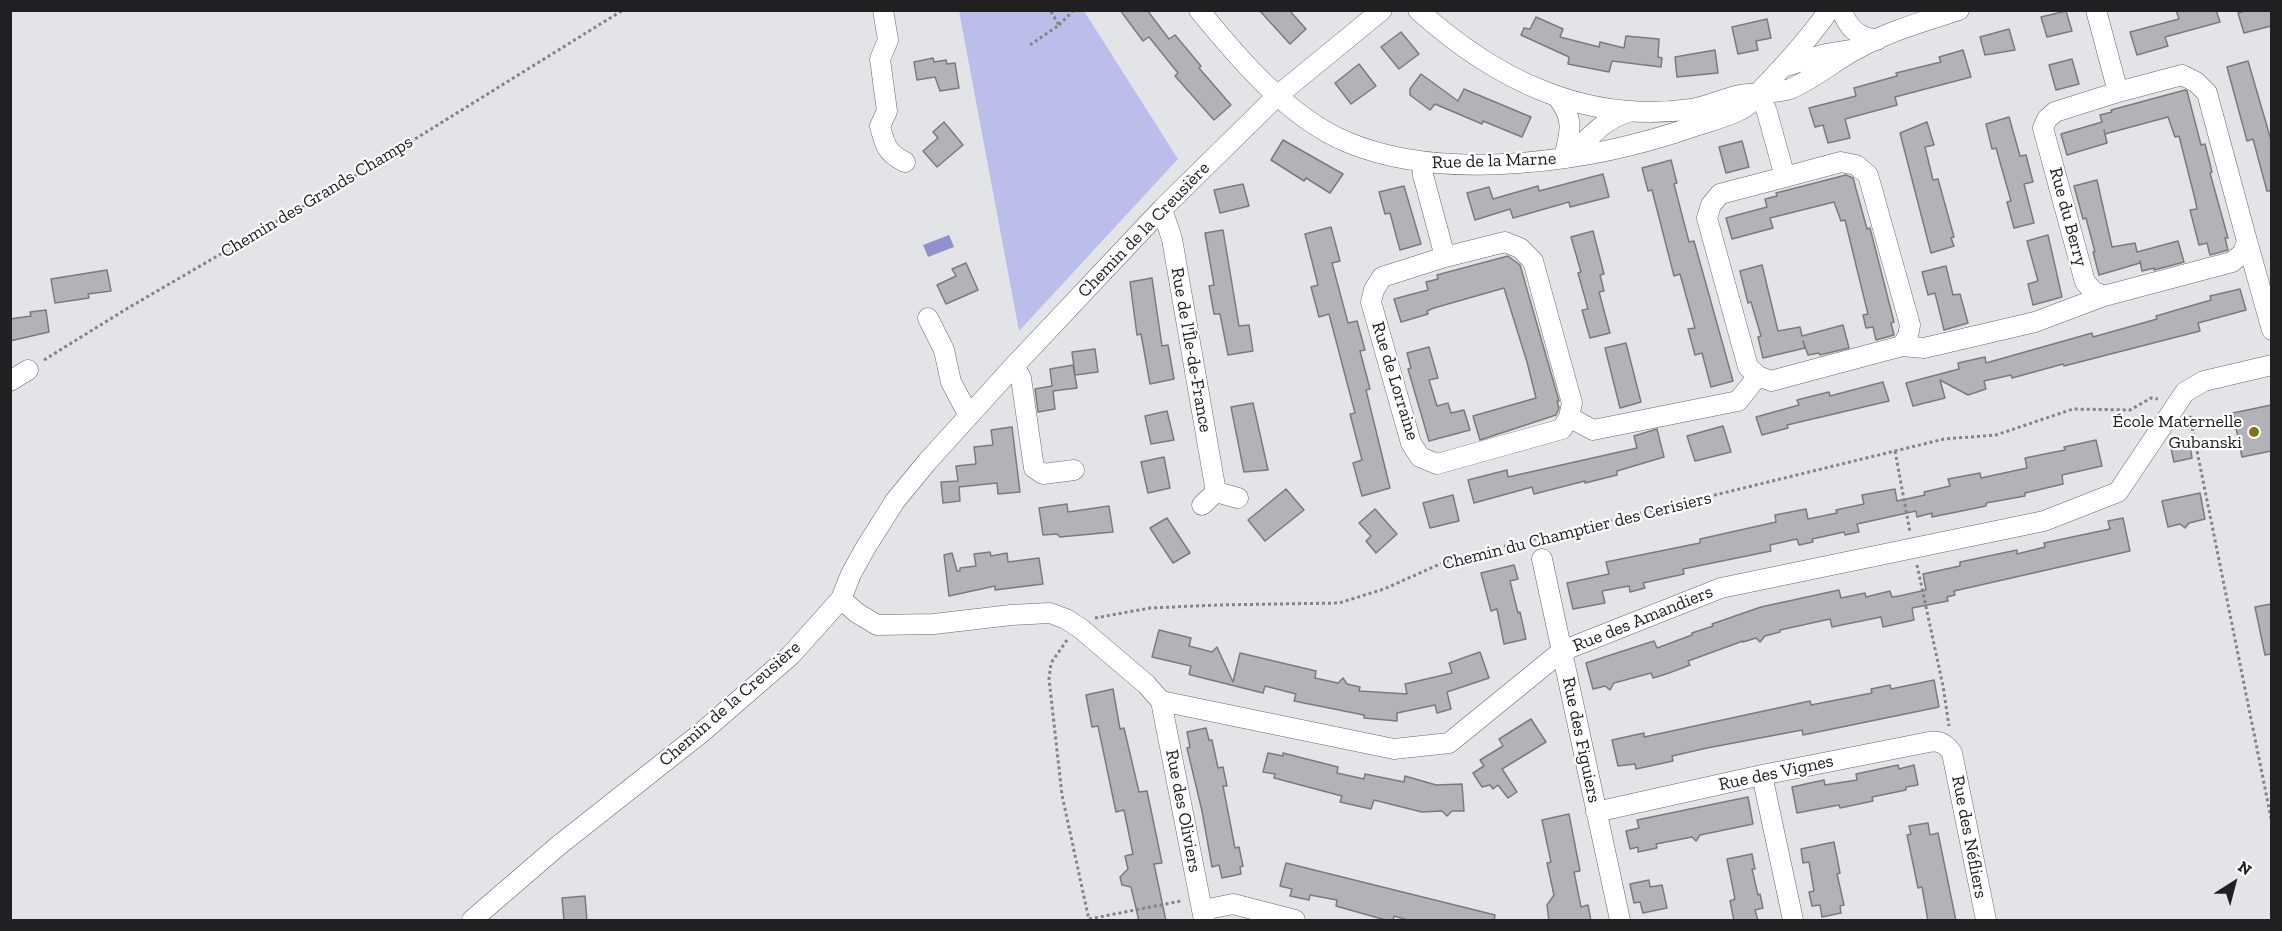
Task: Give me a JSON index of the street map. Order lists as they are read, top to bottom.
{
  "streets": {
    "street": [
      "Rue de la Marne",
      "Rue du Berry",
      "Chemin de la Creusière",
      "Rue de l'Île-de-France",
      "Rue de Lorraine",
      "Rue des Amandiers",
      "Rue des Figuiers",
      "Rue des Vignes",
      "Rue des Oliviers",
      "Rue des Néfliers"
    ],
    "path": ["Chemin des Grands Champs", "Chemin du Champtier des Cerisiers"]
  },
  "crossings": [
    ["Rue de la Marne", "Chemin de la Creusière"],
    ["Chemin de la Creusière", "Rue de l'Île-de-France"],
    ["Chemin du Champtier des Cerisiers", "Rue des Amandiers"],
    ["Rue des Amandiers", "Rue des Figuiers"],
    ["Rue des Amandiers", "Rue des Oliviers"],
    ["Rue des Figuiers", "Rue des Vignes"],
    ["Rue des Vignes", "Rue des Néfliers"]
  ],
  "places": ["École Maternelle Gubanski"],
  "north": "top right"
}
